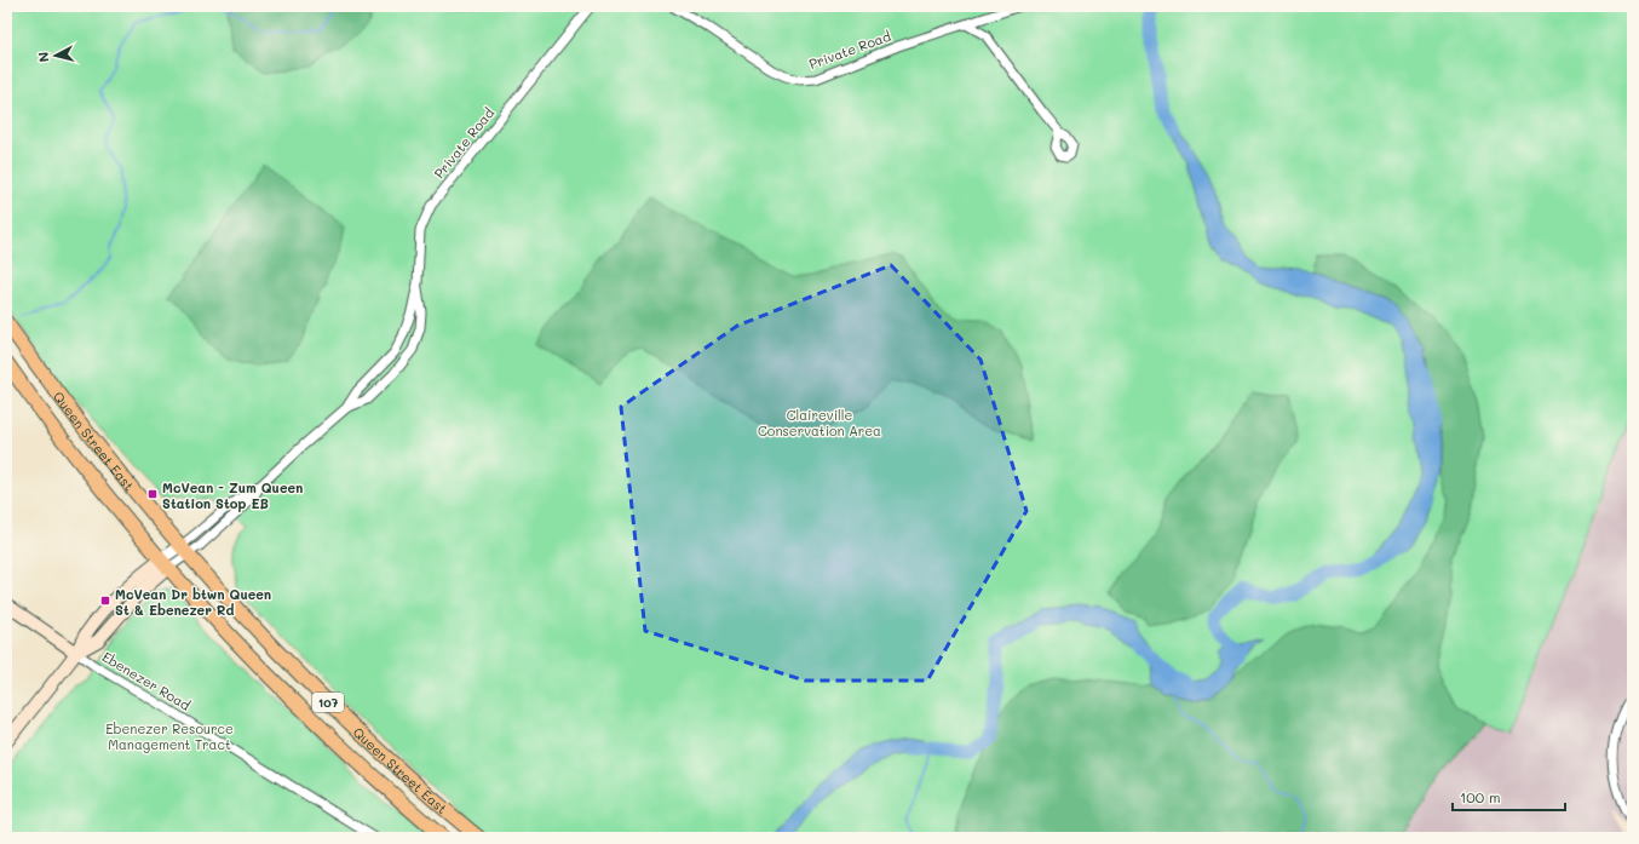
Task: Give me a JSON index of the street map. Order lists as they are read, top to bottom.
{
  "streets": {
    "main road": ["Queen Street East", "Ebenezer Road", "107"],
    "street": ["Private Road"]
  },
  "parks": ["Claireville Conservation Area", "Ebenezer Resource Management Tract"],
  "places": {
    "transit": ["McVean - Zum Queen Station Stop EB", "McVean Dr btwn Queen St & Ebenezer Rd"]
  },
  "scale_bar": "100 m",
  "north": "left"
}
